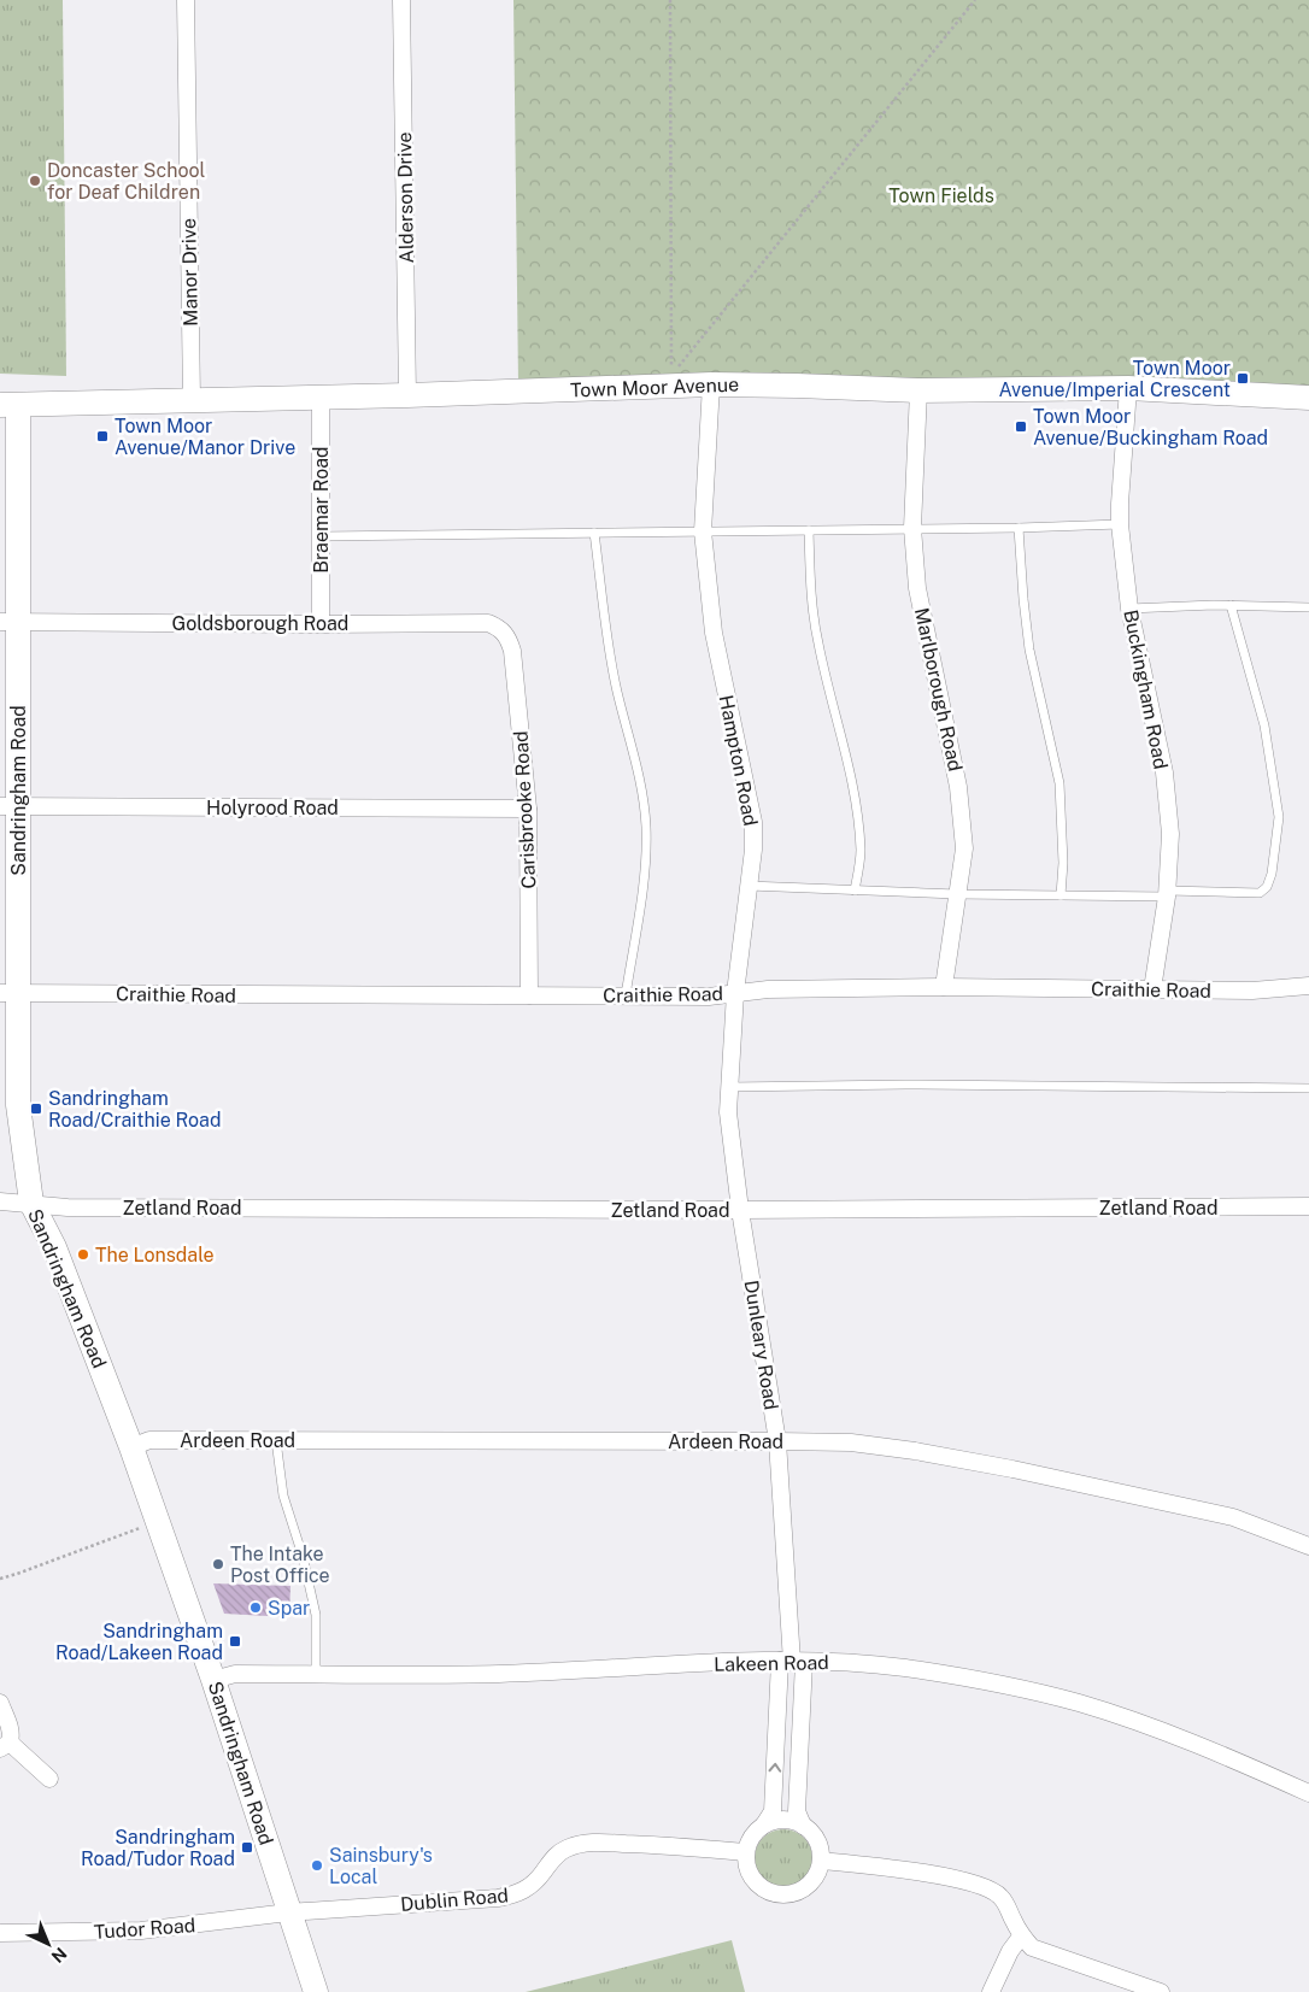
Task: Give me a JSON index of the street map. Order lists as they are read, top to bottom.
{
  "streets": {
    "street": [
      "Alderson Drive",
      "Manor Drive",
      "Town Moor Avenue",
      "Braemar Road",
      "Goldsborough Road",
      "Marlborough Road",
      "Buckingham Road",
      "Hampton Road",
      "Sandringham Road",
      "Holyrood Road",
      "Carisbrooke Road",
      "Craithie Road",
      "Zetland Road",
      "Dunleary Road",
      "Ardeen Road",
      "Lakeen Road",
      "Dublin Road",
      "Tudor Road"
    ]
  },
  "crossings": [
    ["Alderson Drive", "Town Moor Avenue"],
    ["Manor Drive", "Town Moor Avenue"],
    ["Town Moor Avenue", "Braemar Road"],
    ["Town Moor Avenue", "Marlborough Road"],
    ["Town Moor Avenue", "Buckingham Road"],
    ["Town Moor Avenue", "Hampton Road"],
    ["Town Moor Avenue", "Sandringham Road"],
    ["Braemar Road", "Goldsborough Road"],
    ["Goldsborough Road", "Sandringham Road"],
    ["Goldsborough Road", "Carisbrooke Road"],
    ["Marlborough Road", "Craithie Road"],
    ["Buckingham Road", "Craithie Road"],
    ["Hampton Road", "Craithie Road"],
    ["Hampton Road", "Zetland Road"],
    ["Hampton Road", "Dunleary Road"],
    ["Sandringham Road", "Holyrood Road"],
    ["Sandringham Road", "Craithie Road"],
    ["Sandringham Road", "Zetland Road"],
    ["Sandringham Road", "Ardeen Road"],
    ["Sandringham Road", "Lakeen Road"],
    ["Sandringham Road", "Dublin Road"],
    ["Sandringham Road", "Tudor Road"],
    ["Holyrood Road", "Carisbrooke Road"],
    ["Carisbrooke Road", "Craithie Road"],
    ["Zetland Road", "Dunleary Road"],
    ["Dunleary Road", "Ardeen Road"],
    ["Dunleary Road", "Lakeen Road"],
    ["Dunleary Road", "Dublin Road"],
    ["Dublin Road", "Tudor Road"]
  ],
  "parks": ["Town Fields"],
  "places": {
    "other": [
      "Doncaster School for Deaf Children",
      "The Lonsdale",
      "The Intake Post Office",
      "Spar",
      "Sainsbury's Local"
    ],
    "transit": [
      "Town Moor Avenue/Imperial Crescent",
      "Town Moor Avenue/Buckingham Road",
      "Town Moor Avenue/Manor Drive",
      "Sandringham Road/Craithie Road",
      "Sandringham Road/Lakeen Road",
      "Sandringham Road/Tudor Road"
    ]
  },
  "north": "bottom right"
}
